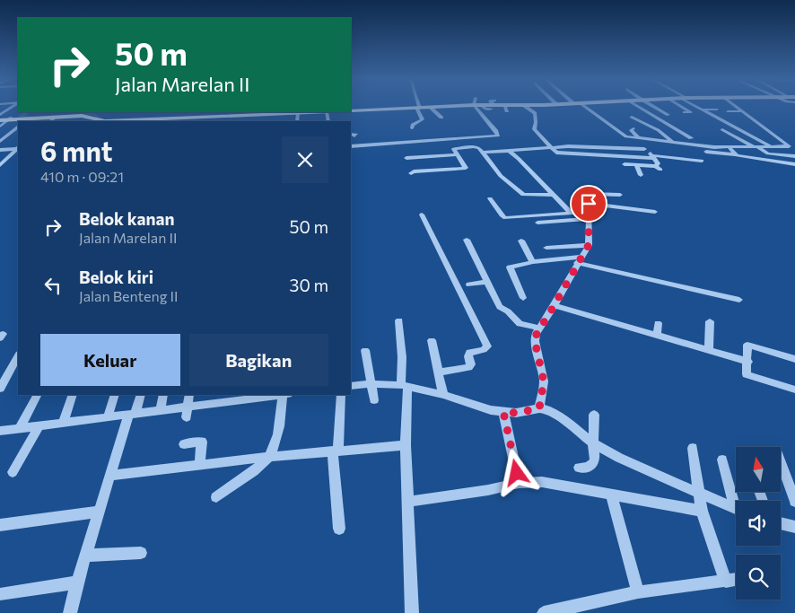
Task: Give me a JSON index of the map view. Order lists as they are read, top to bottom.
{
  "north": "top",
  "page": {
    "turn": ["50 m", "Jalan Marelan II"],
    "heading": ["6 mnt", "410 m · 09:21"],
    "list": [
      {
        "name": "Belok kanan",
        "note": "Jalan Marelan II",
        "value": "50 m"
      },
      {
        "name": "Belok kiri",
        "note": "Jalan Benteng II",
        "value": "30 m"
      }
    ],
    "buttons": ["Keluar", "Bagikan"]
  }
}
